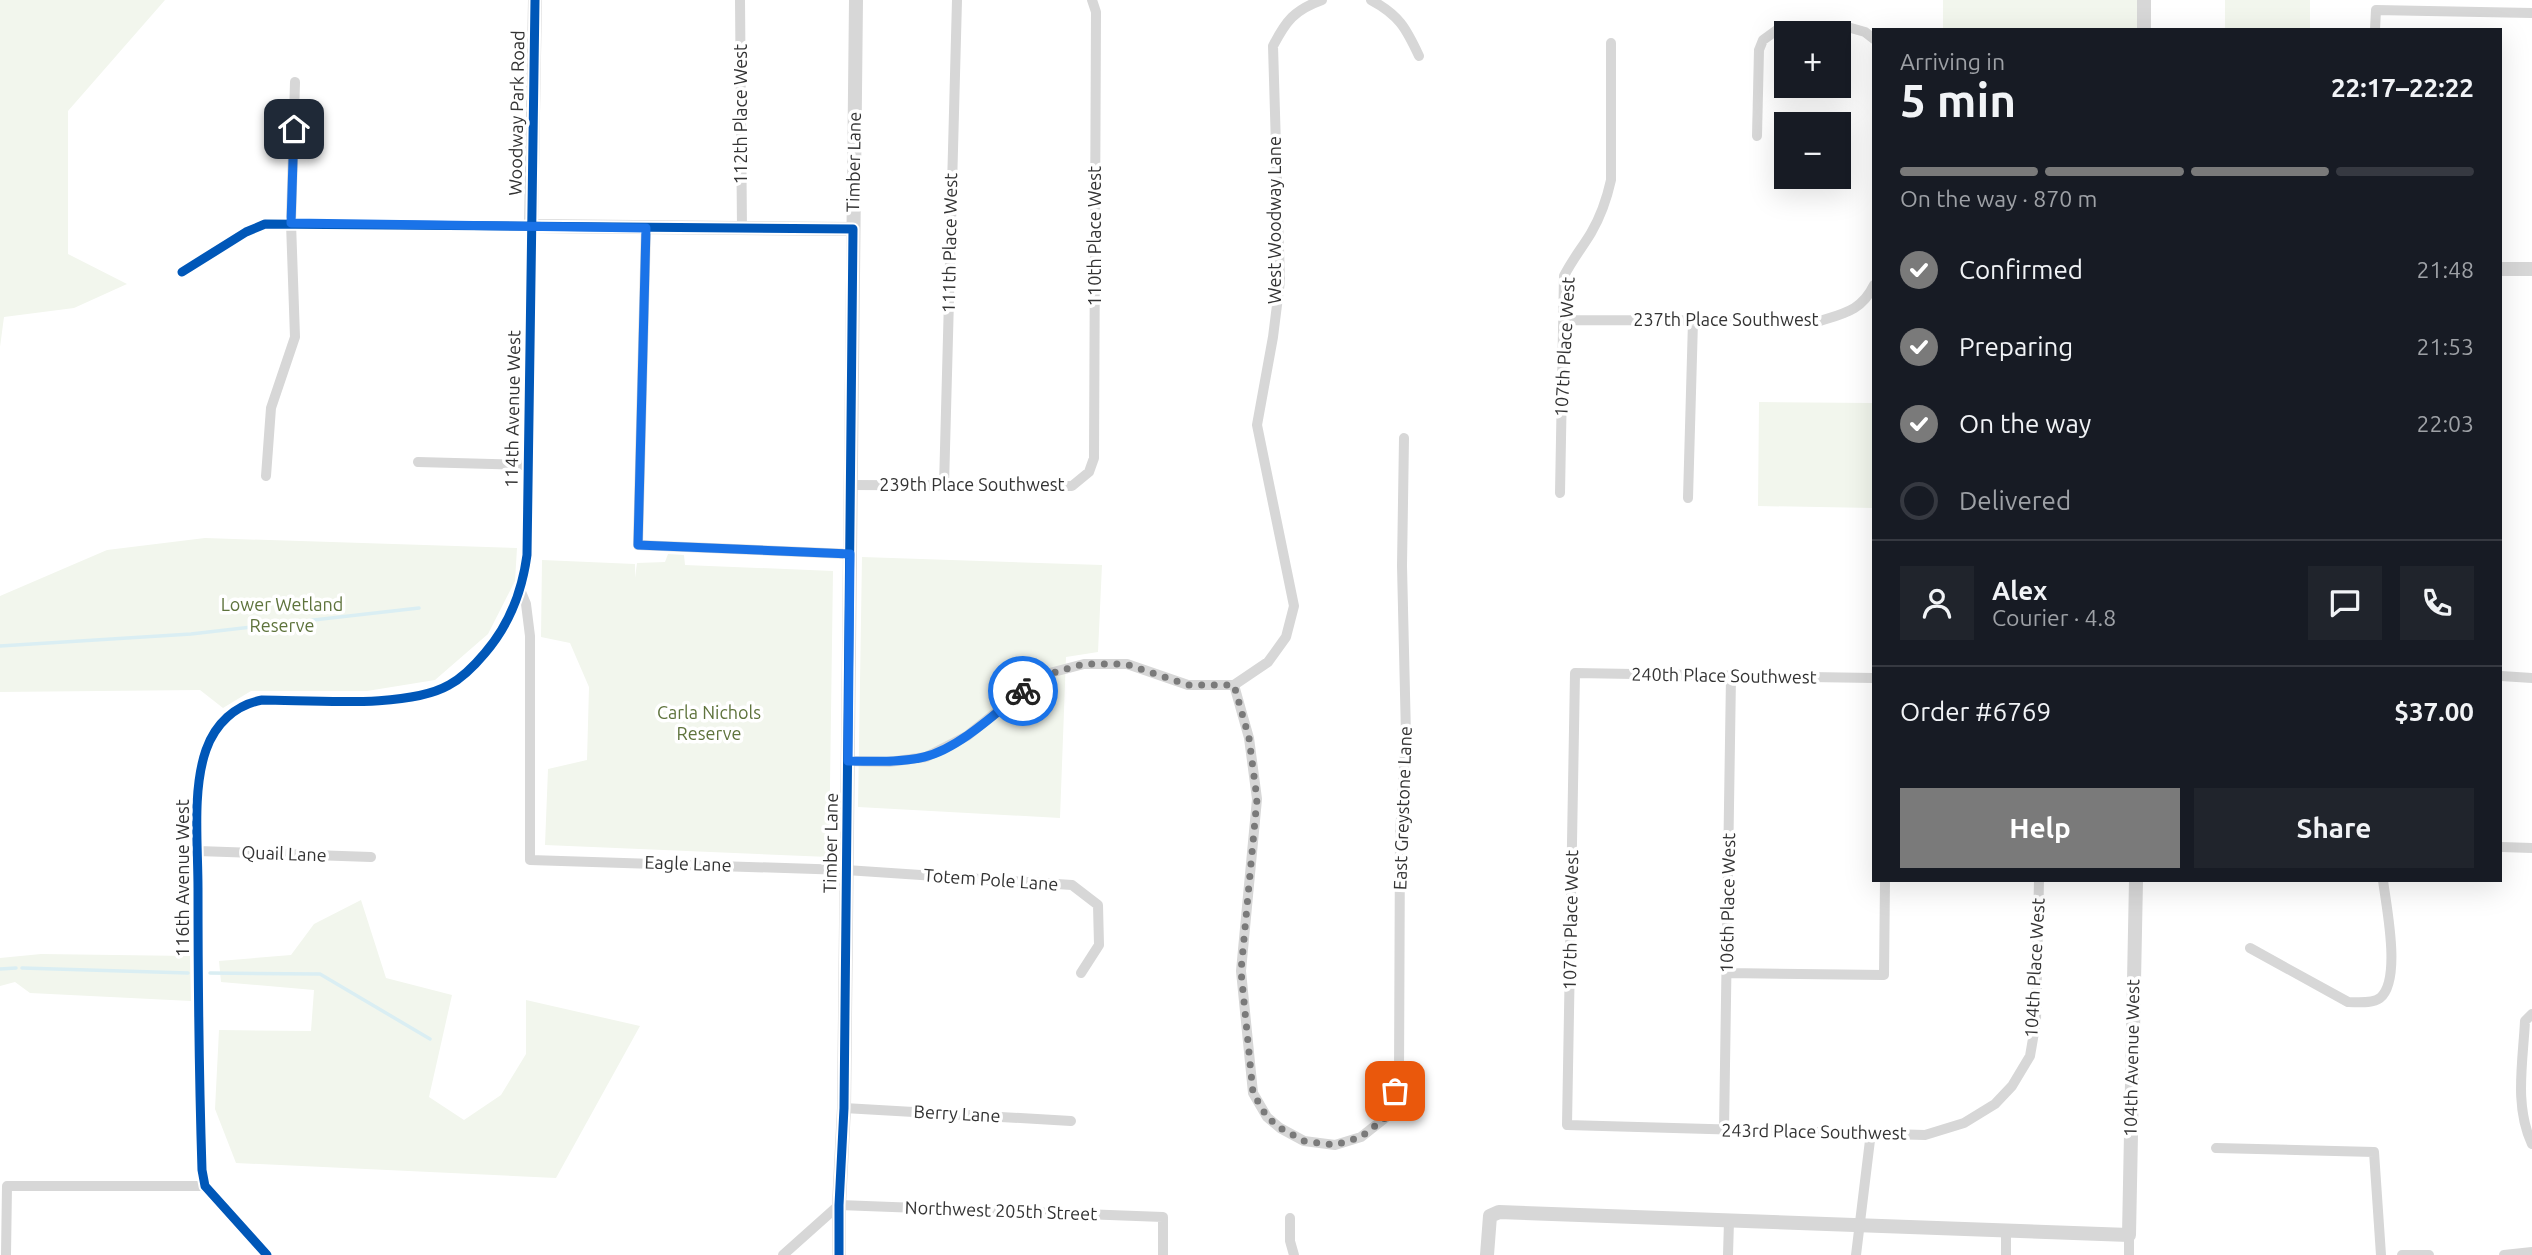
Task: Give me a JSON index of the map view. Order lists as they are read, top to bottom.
{
  "streets": {
    "street": [
      "Woodway Park Road",
      "112th Place West",
      "Timber Lane",
      "West Woodway Lane",
      "110th Place West",
      "111th Place West",
      "237th Place Southwest",
      "107th Place West",
      "114th Avenue West",
      "239th Place Southwest",
      "240th Place Southwest",
      "East Greystone Lane",
      "Quail Lane",
      "Eagle Lane",
      "116th Avenue West",
      "Totem Pole Lane",
      "106th Place West",
      "104th Place West",
      "104th Avenue West",
      "Berry Lane",
      "243rd Place Southwest",
      "Northwest 205th Street"
    ]
  },
  "crossings": [
    ["Woodway Park Road", "114th Avenue West"],
    ["Timber Lane", "239th Place Southwest"],
    ["Timber Lane", "Eagle Lane"],
    ["Timber Lane", "Totem Pole Lane"],
    ["Timber Lane", "Berry Lane"],
    ["Timber Lane", "Northwest 205th Street"],
    ["West Woodway Lane", "East Greystone Lane"],
    ["110th Place West", "239th Place Southwest"],
    ["111th Place West", "239th Place Southwest"],
    ["237th Place Southwest", "107th Place West"],
    ["107th Place West", "240th Place Southwest"],
    ["107th Place West", "243rd Place Southwest"],
    ["114th Avenue West", "Eagle Lane"],
    ["114th Avenue West", "116th Avenue West"],
    ["240th Place Southwest", "106th Place West"],
    ["Quail Lane", "116th Avenue West"],
    ["Eagle Lane", "Totem Pole Lane"],
    ["106th Place West", "243rd Place Southwest"],
    ["104th Place West", "243rd Place Southwest"]
  ],
  "parks": ["Lower Wetland Reserve", "Carla Nichols Reserve"],
  "page": {
    "map_buttons": ["+", "−"],
    "heading": ["5 min", "Arriving in", "22:17–22:22"],
    "panel": [
      "Alex",
      "Courier · 4.8",
      "Order #6769",
      "$37.00"
    ],
    "bar": "On the way · 870 m",
    "list": [
      ["Confirmed", "21:48"],
      ["Preparing", "21:53"],
      ["On the way", "22:03"],
      "Delivered"
    ],
    "buttons": ["Help", "Share"]
  }
}
